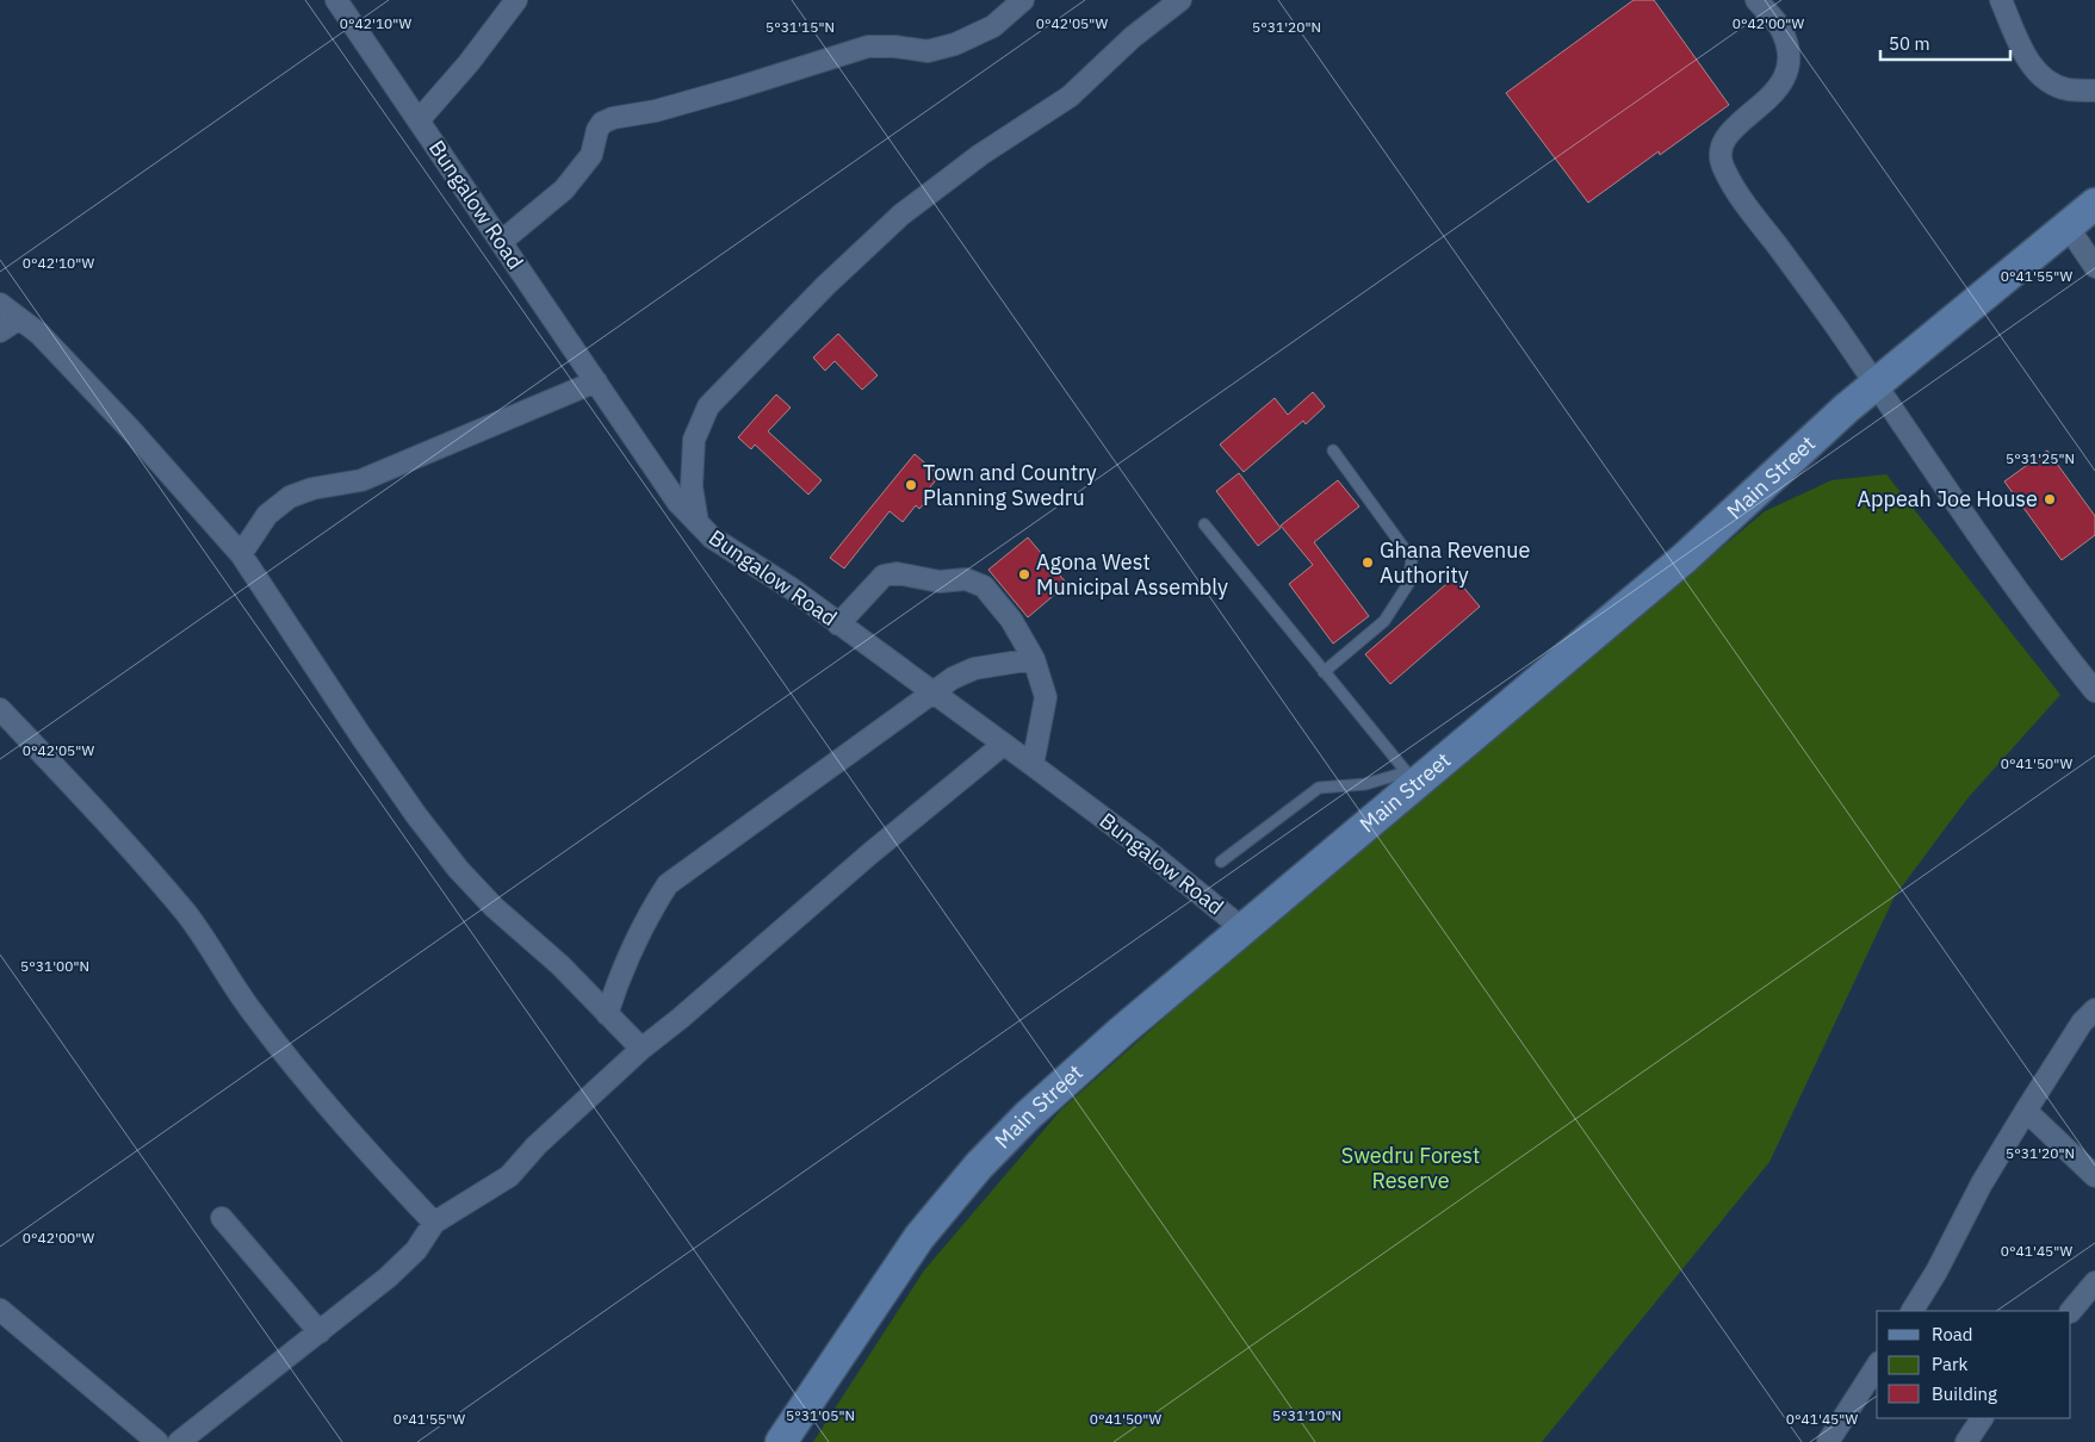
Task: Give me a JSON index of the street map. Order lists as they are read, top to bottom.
{
  "streets": {
    "main road": ["Main Street"],
    "street": ["Bungalow Road"]
  },
  "crossings": [
    ["Bungalow Road", "Main Street"]
  ],
  "parks": ["Swedru Forest Reserve"],
  "places": [
    "Town and Country Planning Swedru",
    "Appeah Joe House",
    "Ghana Revenue Authority",
    "Agona West Municipal Assembly"
  ],
  "legend": ["Road", "Park", "Building"],
  "scale_bar": "50 m",
  "coordinates": [
    "0°42'05\"W",
    "0°42'10\"W",
    "0°42'00\"W",
    "5°31'15\"N",
    "5°31'20\"N",
    "0°41'55\"W",
    "5°31'25\"N",
    "0°41'50\"W",
    "5°31'00\"N",
    "0°41'45\"W",
    "5°31'05\"N",
    "5°31'10\"N"
  ]
}
